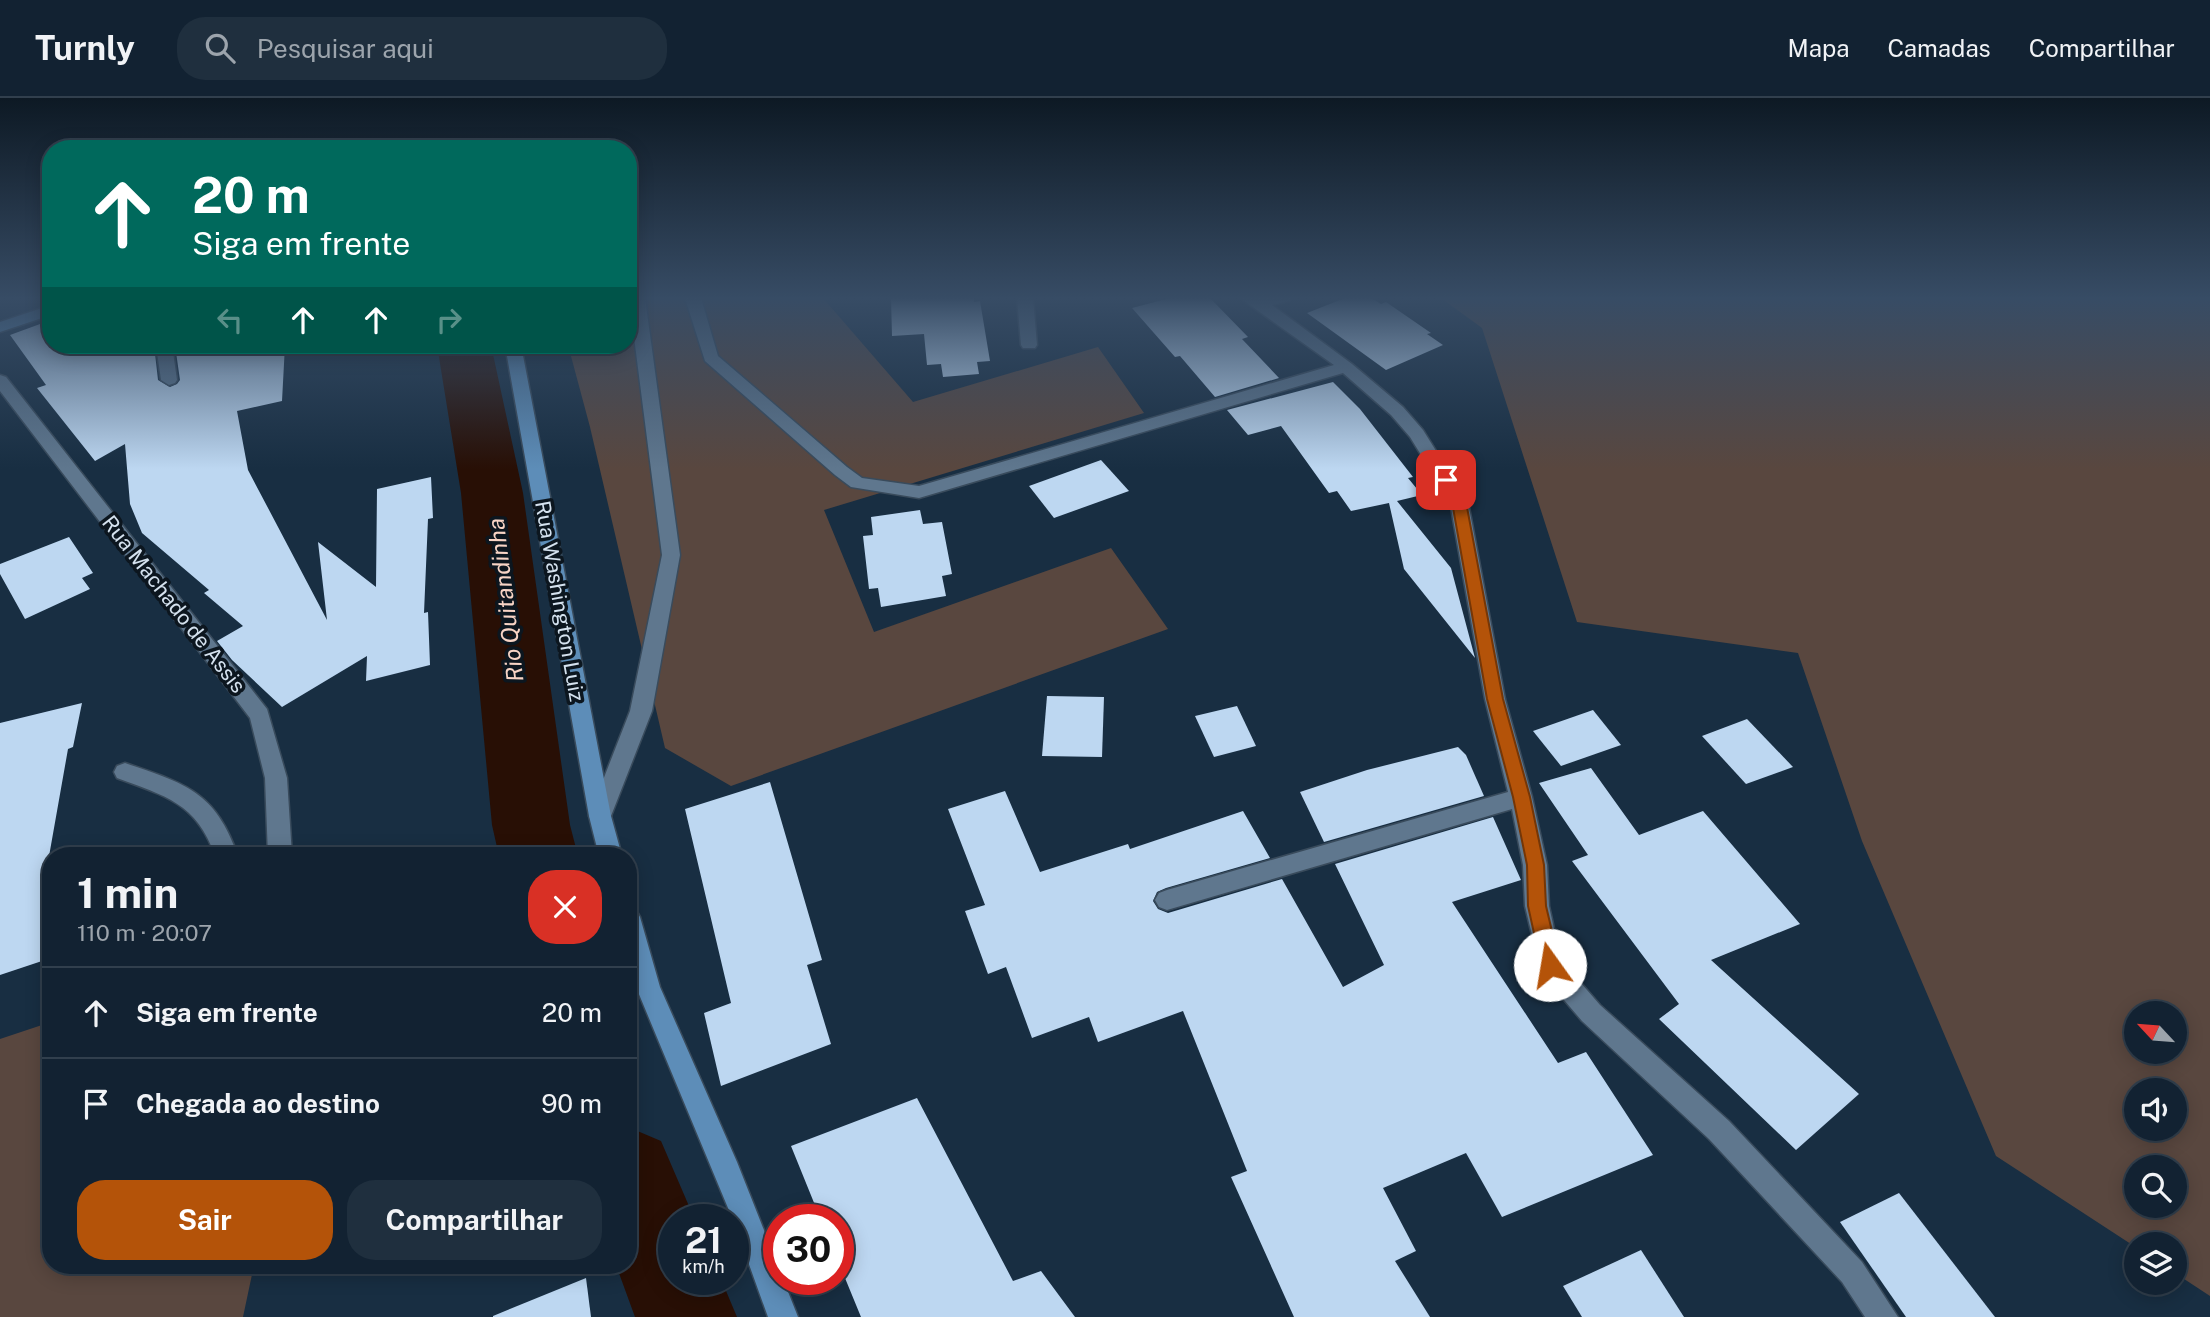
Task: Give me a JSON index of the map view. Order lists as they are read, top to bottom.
{
  "streets": {
    "main road": ["Rua Washington Luiz"],
    "street": ["Rua Machado de Assis"]
  },
  "water": ["Rio Quitandinha"],
  "north": "top left",
  "page": {
    "header": "Turnly",
    "search": "Pesquisar aqui",
    "nav": ["Mapa", "Camadas", "Compartilhar"],
    "turn": ["20 m", "Siga em frente"],
    "heading": ["1 min", "110 m · 20:07"],
    "list": [
      {
        "name": "Siga em frente",
        "value": "20 m"
      },
      {
        "name": "Chegada ao destino",
        "value": "90 m"
      }
    ],
    "buttons": ["Sair", "Compartilhar"],
    "speed": "21 km/h",
    "limit": "30"
  }
}
